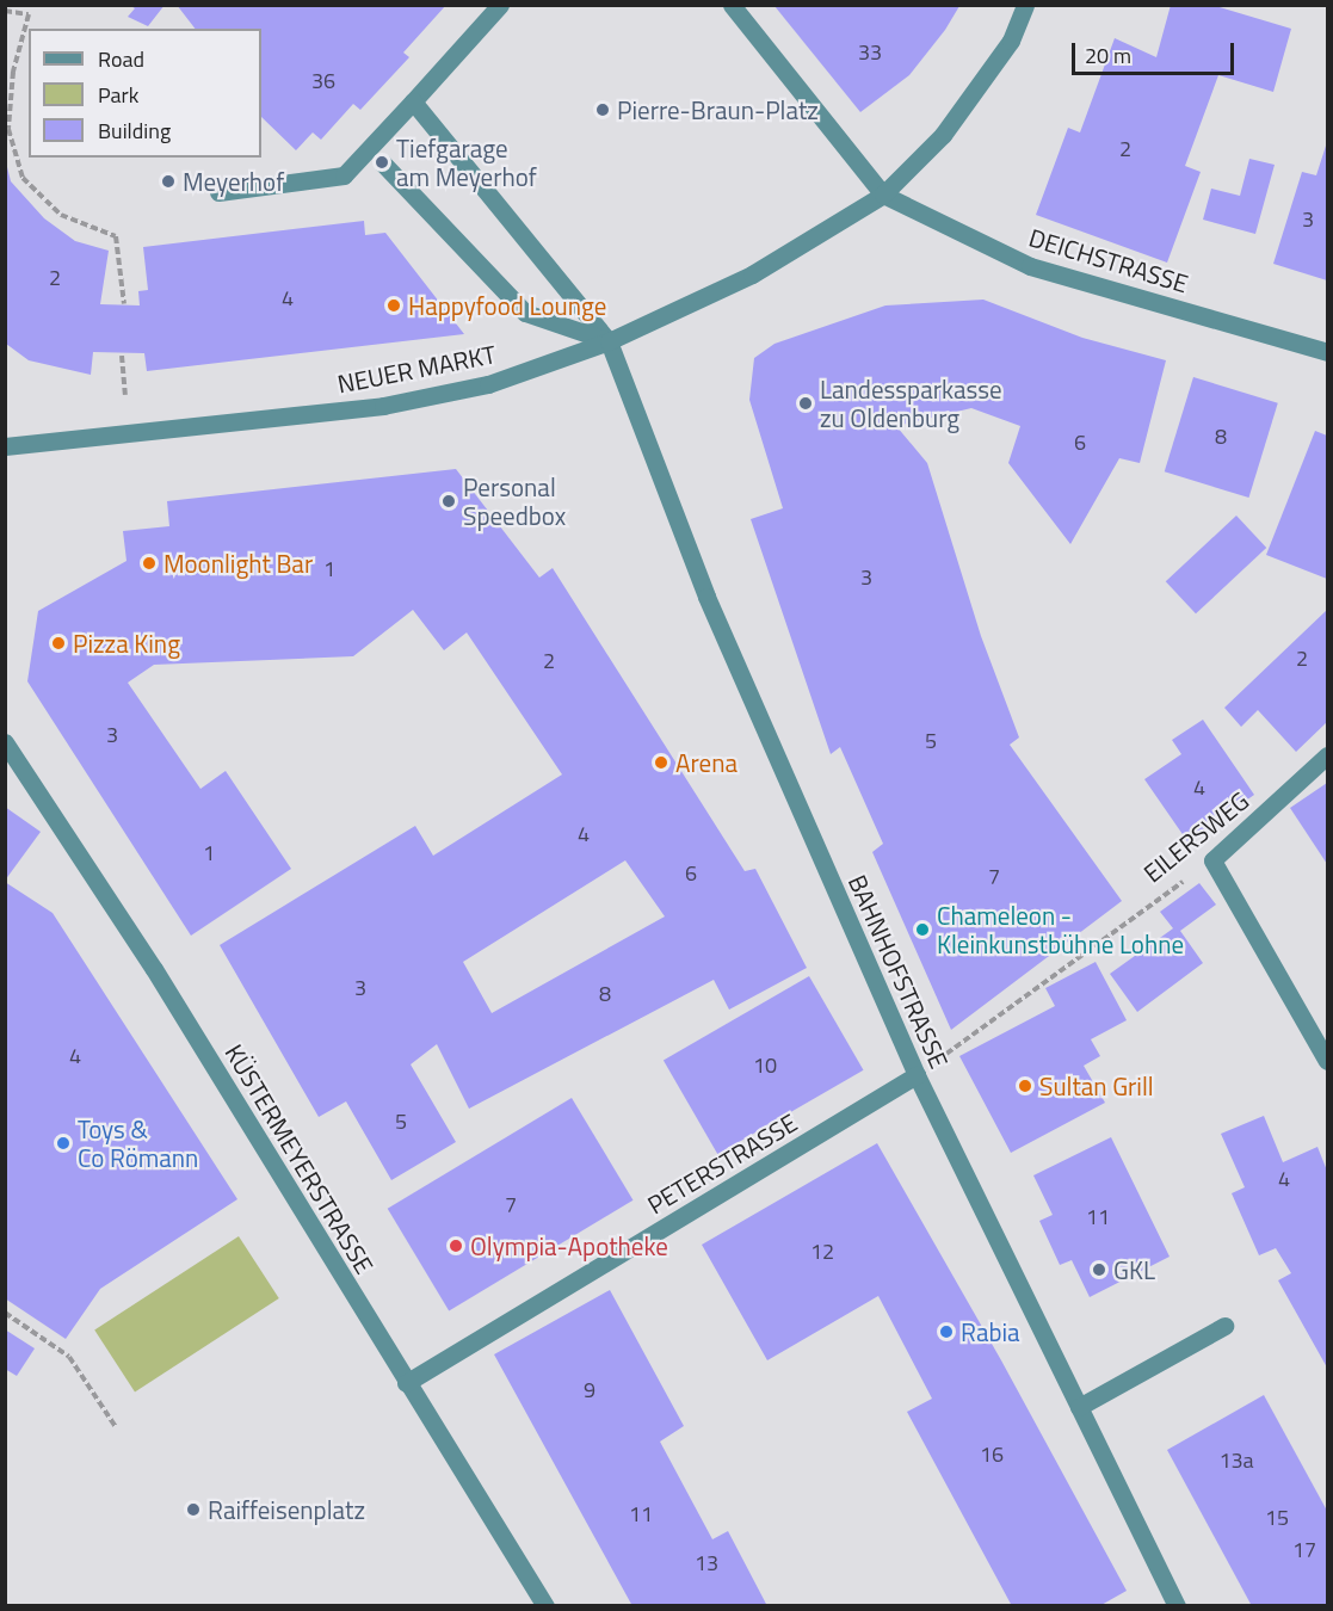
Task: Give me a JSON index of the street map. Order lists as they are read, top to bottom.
{
  "streets": {
    "street": [
      "DEICHSTRASSE",
      "NEUER MARKT",
      "EILERSWEG",
      "BAHNHOFSTRASSE",
      "KÜSTERMEYERSTRASSE",
      "PETERSTRASSE"
    ]
  },
  "crossings": [
    ["DEICHSTRASSE", "NEUER MARKT"],
    ["NEUER MARKT", "BAHNHOFSTRASSE"],
    ["EILERSWEG", "BAHNHOFSTRASSE"],
    ["EILERSWEG", "PETERSTRASSE"],
    ["BAHNHOFSTRASSE", "PETERSTRASSE"],
    ["KÜSTERMEYERSTRASSE", "PETERSTRASSE"]
  ],
  "places": [
    "Pierre-Braun-Platz",
    "Tiefgarage am Meyerhof",
    "Meyerhof",
    "Happyfood Lounge",
    "Landessparkasse zu Oldenburg",
    "Personal Speedbox",
    "Moonlight Bar",
    "Pizza King",
    "Arena",
    "Chameleon - Kleinkunstbühne Lohne",
    "Sultan Grill",
    "Toys & Co Römann",
    "Olympia-Apotheke",
    "GKL",
    "Rabia",
    "Raiffeisenplatz"
  ],
  "house_numbers": [
    "33",
    "36",
    "2",
    "3",
    "2",
    "4",
    "8",
    "6",
    "1",
    "3",
    "2",
    "2",
    "3",
    "5",
    "4",
    "4",
    "1",
    "6",
    "7",
    "3",
    "8",
    "4",
    "10",
    "5",
    "4",
    "7",
    "11",
    "12",
    "9",
    "16",
    "13a",
    "11",
    "15",
    "17",
    "13"
  ],
  "legend": ["Road", "Park", "Building"],
  "scale_bar": "20 m"
}
